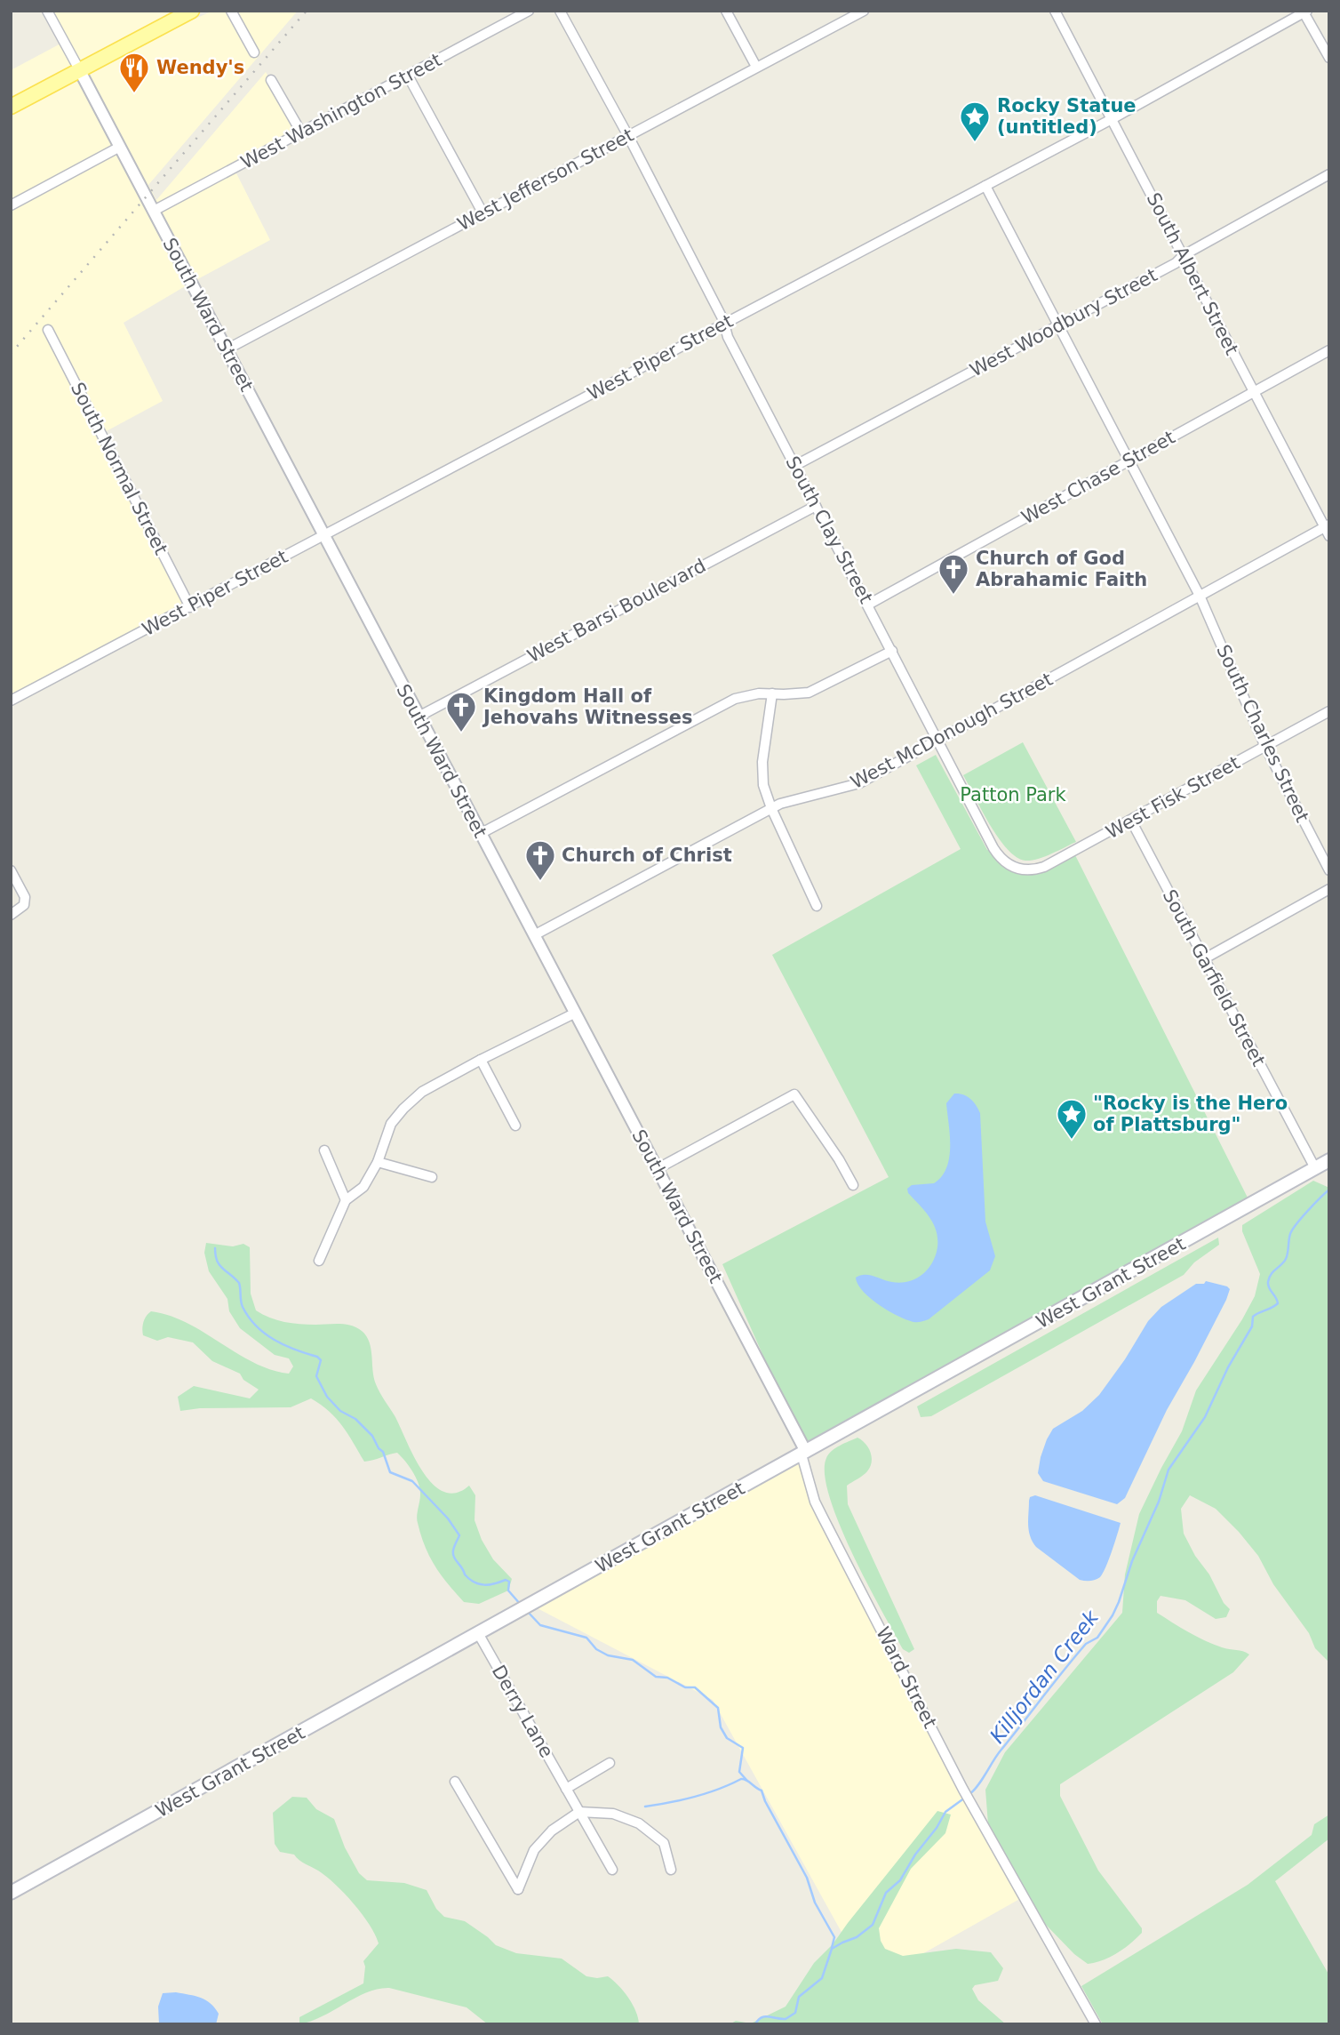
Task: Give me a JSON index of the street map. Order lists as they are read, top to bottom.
{
  "streets": {
    "main road": ["West Grant Street"],
    "street": [
      "West Washington Street",
      "West Jefferson Street",
      "South Albert Street",
      "South Ward Street",
      "West Woodbury Street",
      "West Piper Street",
      "South Normal Street",
      "West Chase Street",
      "South Clay Street",
      "West Barsi Boulevard",
      "West McDonough Street",
      "South Charles Street",
      "West Fisk Street",
      "South Garfield Street",
      "Ward Street",
      "Derry Lane"
    ]
  },
  "crossings": [
    ["West Washington Street", "South Ward Street"],
    ["West Jefferson Street", "South Ward Street"],
    ["West Jefferson Street", "South Clay Street"],
    ["South Albert Street", "West Woodbury Street"],
    ["South Albert Street", "West Piper Street"],
    ["South Albert Street", "West Chase Street"],
    ["South Albert Street", "West McDonough Street"],
    ["South Ward Street", "West Piper Street"],
    ["South Ward Street", "West Barsi Boulevard"],
    ["South Ward Street", "West McDonough Street"],
    ["South Ward Street", "West Grant Street"],
    ["South Ward Street", "Ward Street"],
    ["West Woodbury Street", "South Clay Street"],
    ["West Woodbury Street", "South Charles Street"],
    ["West Piper Street", "South Normal Street"],
    ["West Piper Street", "South Clay Street"],
    ["West Piper Street", "South Charles Street"],
    ["West Chase Street", "South Clay Street"],
    ["West Chase Street", "South Charles Street"],
    ["South Clay Street", "West Barsi Boulevard"],
    ["South Clay Street", "West McDonough Street"],
    ["South Clay Street", "West Fisk Street"],
    ["West McDonough Street", "South Charles Street"],
    ["South Charles Street", "West Fisk Street"],
    ["West Fisk Street", "South Garfield Street"],
    ["South Garfield Street", "West Grant Street"],
    ["West Grant Street", "Ward Street"],
    ["West Grant Street", "Derry Lane"]
  ],
  "water": ["Killjordan Creek"],
  "parks": ["Patton Park"],
  "places": {
    "restaurant": ["Wendy's"],
    "place": ["Rocky Statue (untitled)", "\"Rocky is the Hero of Plattsburg\""],
    "church": ["Church of God Abrahamic Faith", "Kingdom Hall of Jehovahs Witnesses", "Church of Christ"]
  }
}
